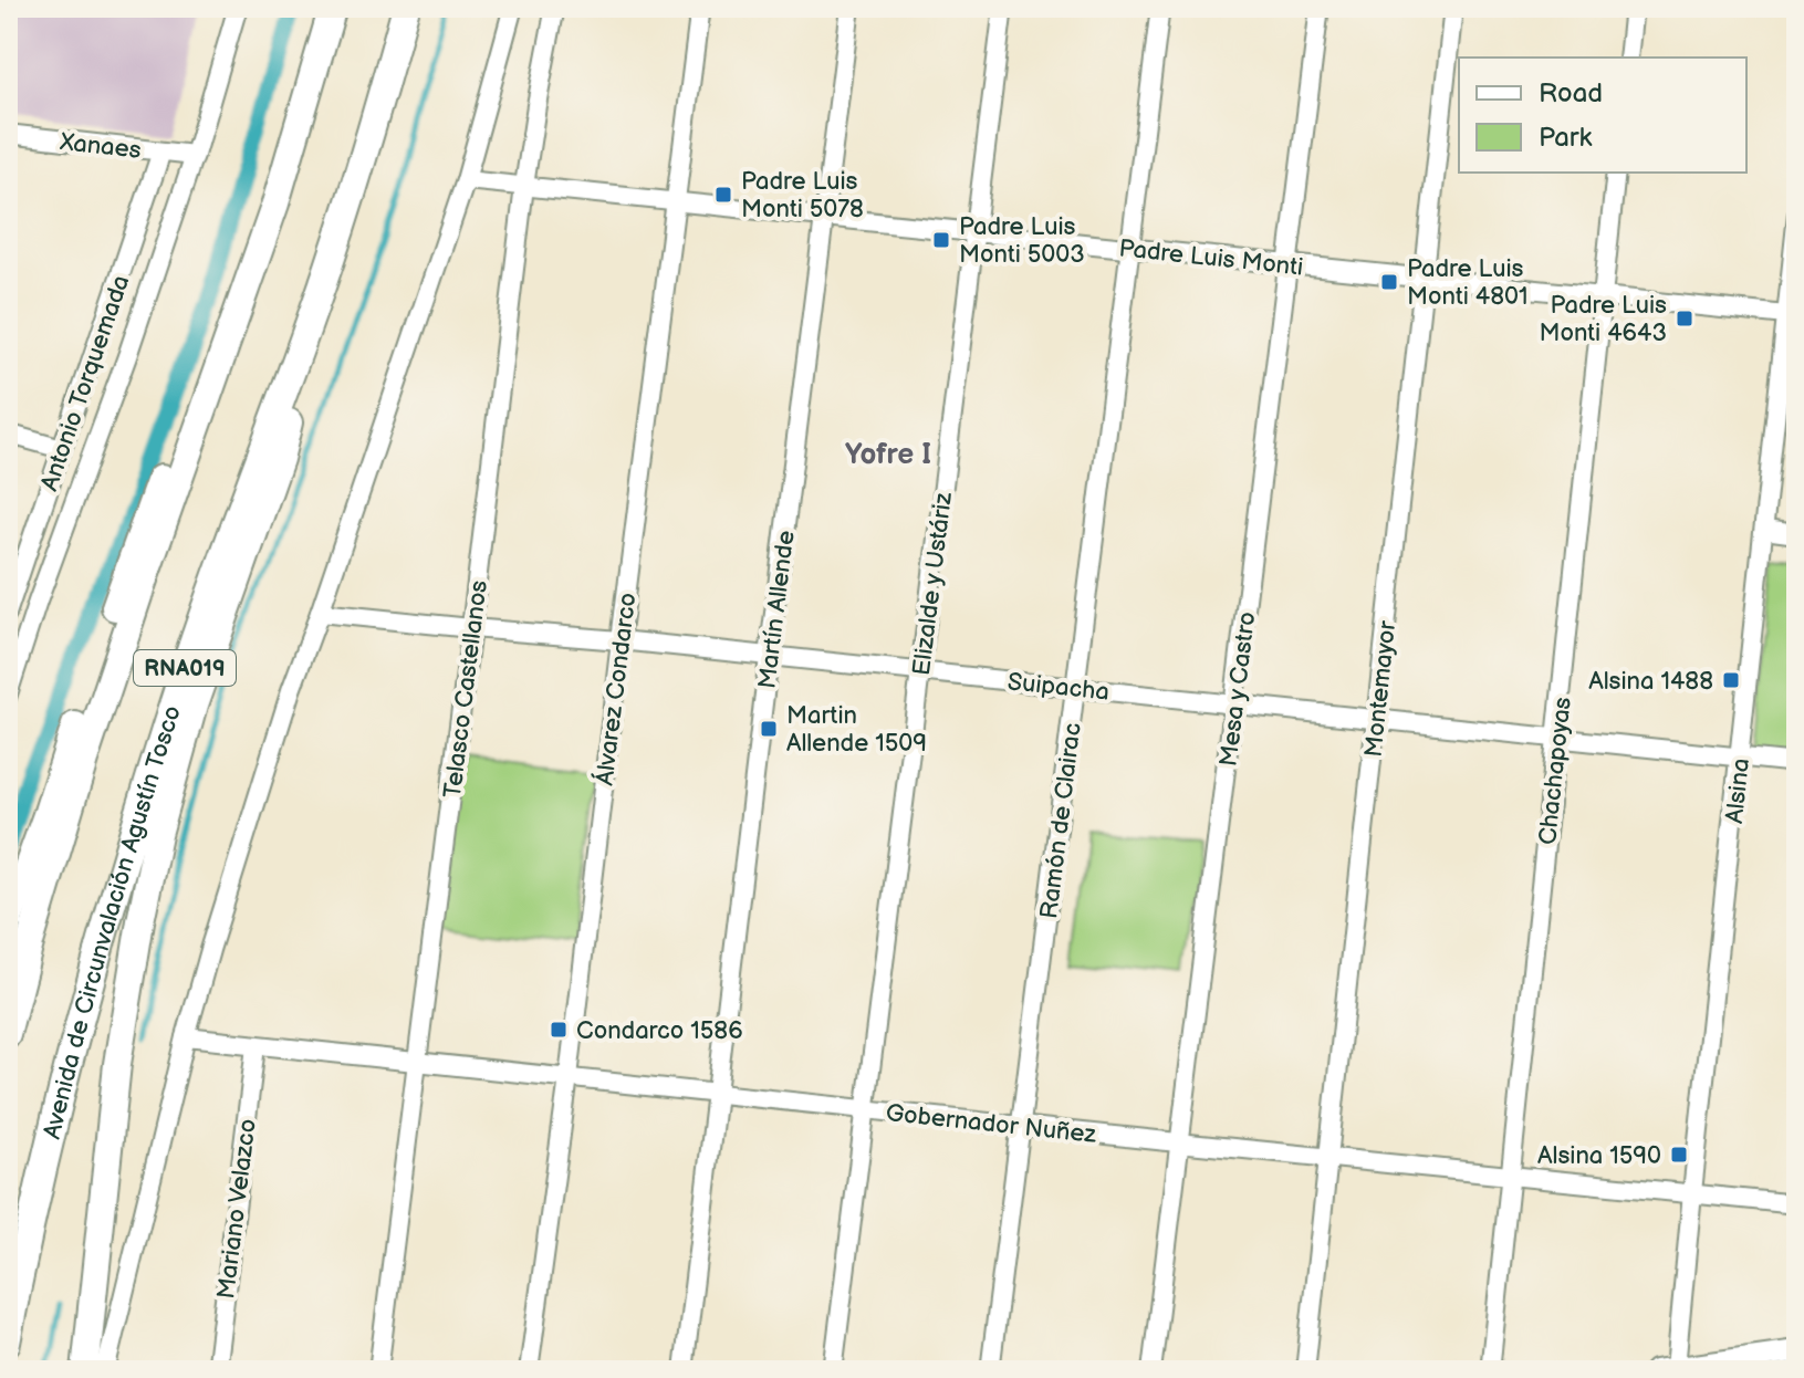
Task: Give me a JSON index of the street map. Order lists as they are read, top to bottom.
{
  "streets": {
    "highway": ["RNA019", "Avenida de Circunvalación Agustín Tosco"],
    "street": [
      "Xanaes",
      "Padre Luis Monti",
      "Antonio Torquemada",
      "Elizalde y Ustáriz",
      "Martín Allende",
      "Suipacha",
      "Telasco Castellanos",
      "Álvarez Condarco",
      "Mesa y Castro",
      "Montemayor",
      "Chachapoyas",
      "Alsina",
      "Ramón de Clairac",
      "Gobernador Nuñez",
      "Mariano Velazco"
    ]
  },
  "crossings": [
    ["Xanaes", "Antonio Torquemada"],
    ["Padre Luis Monti", "Elizalde y Ustáriz"],
    ["Padre Luis Monti", "Martín Allende"],
    ["Padre Luis Monti", "Telasco Castellanos"],
    ["Padre Luis Monti", "Álvarez Condarco"],
    ["Padre Luis Monti", "Mesa y Castro"],
    ["Padre Luis Monti", "Montemayor"],
    ["Padre Luis Monti", "Chachapoyas"],
    ["Padre Luis Monti", "Alsina"],
    ["Padre Luis Monti", "Ramón de Clairac"],
    ["Elizalde y Ustáriz", "Suipacha"],
    ["Elizalde y Ustáriz", "Gobernador Nuñez"],
    ["Martín Allende", "Suipacha"],
    ["Martín Allende", "Gobernador Nuñez"],
    ["Suipacha", "Telasco Castellanos"],
    ["Suipacha", "Álvarez Condarco"],
    ["Suipacha", "Mesa y Castro"],
    ["Suipacha", "Montemayor"],
    ["Suipacha", "Chachapoyas"],
    ["Suipacha", "Alsina"],
    ["Suipacha", "Ramón de Clairac"],
    ["Telasco Castellanos", "Gobernador Nuñez"],
    ["Álvarez Condarco", "Gobernador Nuñez"],
    ["Mesa y Castro", "Gobernador Nuñez"],
    ["Montemayor", "Gobernador Nuñez"],
    ["Chachapoyas", "Gobernador Nuñez"],
    ["Alsina", "Gobernador Nuñez"],
    ["Ramón de Clairac", "Gobernador Nuñez"],
    ["Gobernador Nuñez", "Mariano Velazco"]
  ],
  "districts": ["Yofre I"],
  "places": {
    "transit": [
      "Padre Luis Monti 5078",
      "Padre Luis Monti 5003",
      "Padre Luis Monti 4801",
      "Padre Luis Monti 4643",
      "Alsina 1488",
      "Martin Allende 1509",
      "Condarco 1586",
      "Alsina 1590"
    ]
  },
  "legend": ["Road", "Park"]
}
